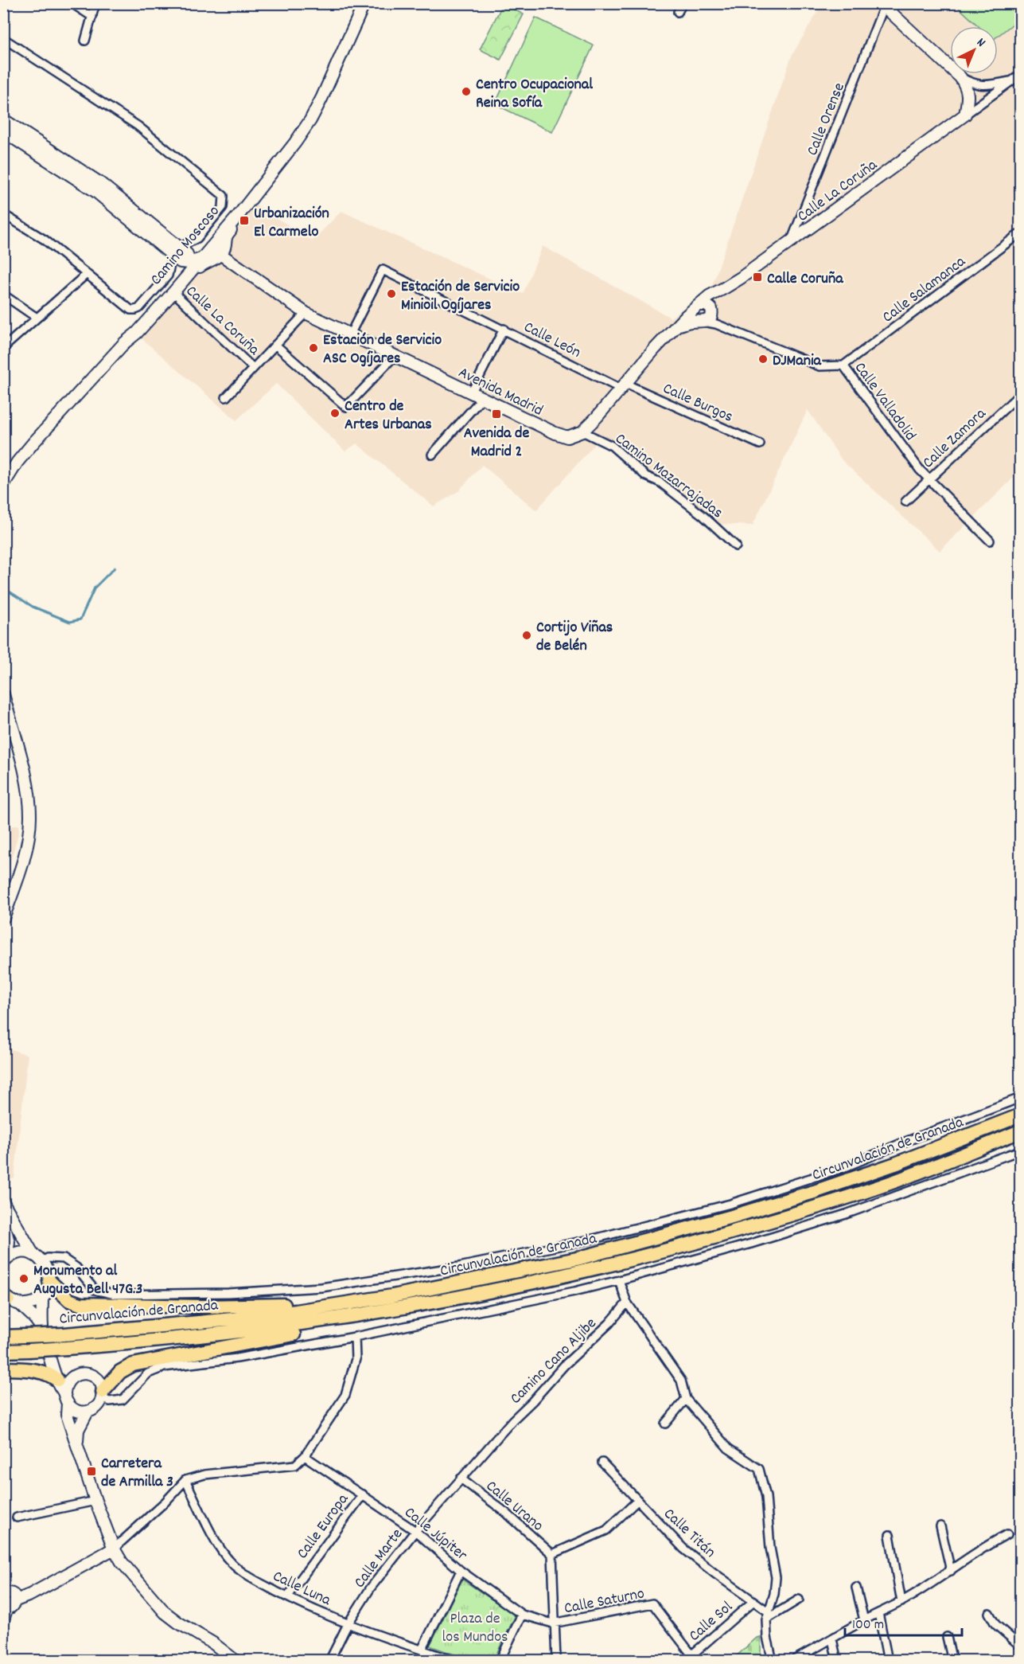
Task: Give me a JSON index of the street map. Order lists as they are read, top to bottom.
{
  "streets": {
    "highway": ["Circunvalación de Granada"],
    "street": [
      "Calle Orense",
      "Calle La Coruña",
      "Camino Moscoso",
      "Calle Salamanca",
      "Calle León",
      "Avenida Madrid",
      "Calle Valladolid",
      "Calle Burgos",
      "Calle Zamora",
      "Camino Mazarrajadas",
      "Camino Cano Aljibe",
      "Calle Urano",
      "Calle Europa",
      "Calle Titán",
      "Calle Júpiter",
      "Calle Marte",
      "Calle Luna",
      "Calle Saturno",
      "Calle Sol"
    ]
  },
  "crossings": [
    ["Calle Orense", "Calle La Coruña"],
    ["Calle La Coruña", "Camino Moscoso"],
    ["Calle La Coruña", "Calle Valladolid"],
    ["Camino Moscoso", "Avenida Madrid"],
    ["Calle Salamanca", "Calle Valladolid"],
    ["Calle León", "Avenida Madrid"],
    ["Calle León", "Calle Burgos"],
    ["Avenida Madrid", "Camino Mazarrajadas"],
    ["Calle Valladolid", "Calle Zamora"],
    ["Camino Cano Aljibe", "Calle Marte"],
    ["Calle Urano", "Calle Marte"],
    ["Calle Europa", "Calle Júpiter"],
    ["Calle Europa", "Calle Luna"],
    ["Calle Titán", "Calle Sol"],
    ["Calle Júpiter", "Calle Marte"],
    ["Calle Júpiter", "Calle Saturno"],
    ["Calle Marte", "Calle Luna"],
    ["Calle Saturno", "Calle Sol"]
  ],
  "parks": ["Plaza de los Mundos"],
  "places": {
    "other": [
      "Centro Ocupacional Reina Sofía",
      "Estación de Servicio Minioil Ogíjares",
      "Estación de Servicio ASC Ogíjares",
      "DJMania",
      "Centro de Artes Urbanas",
      "Cortijo Viñas de Belén",
      "Monumento al Augusta Bell 47G.3"
    ],
    "transit": [
      "Urbanización El Carmelo",
      "Calle Coruña",
      "Avenida de Madrid 2",
      "Carretera de Armilla 3"
    ]
  },
  "scale_bar": "100 m",
  "north": "top right"
}
